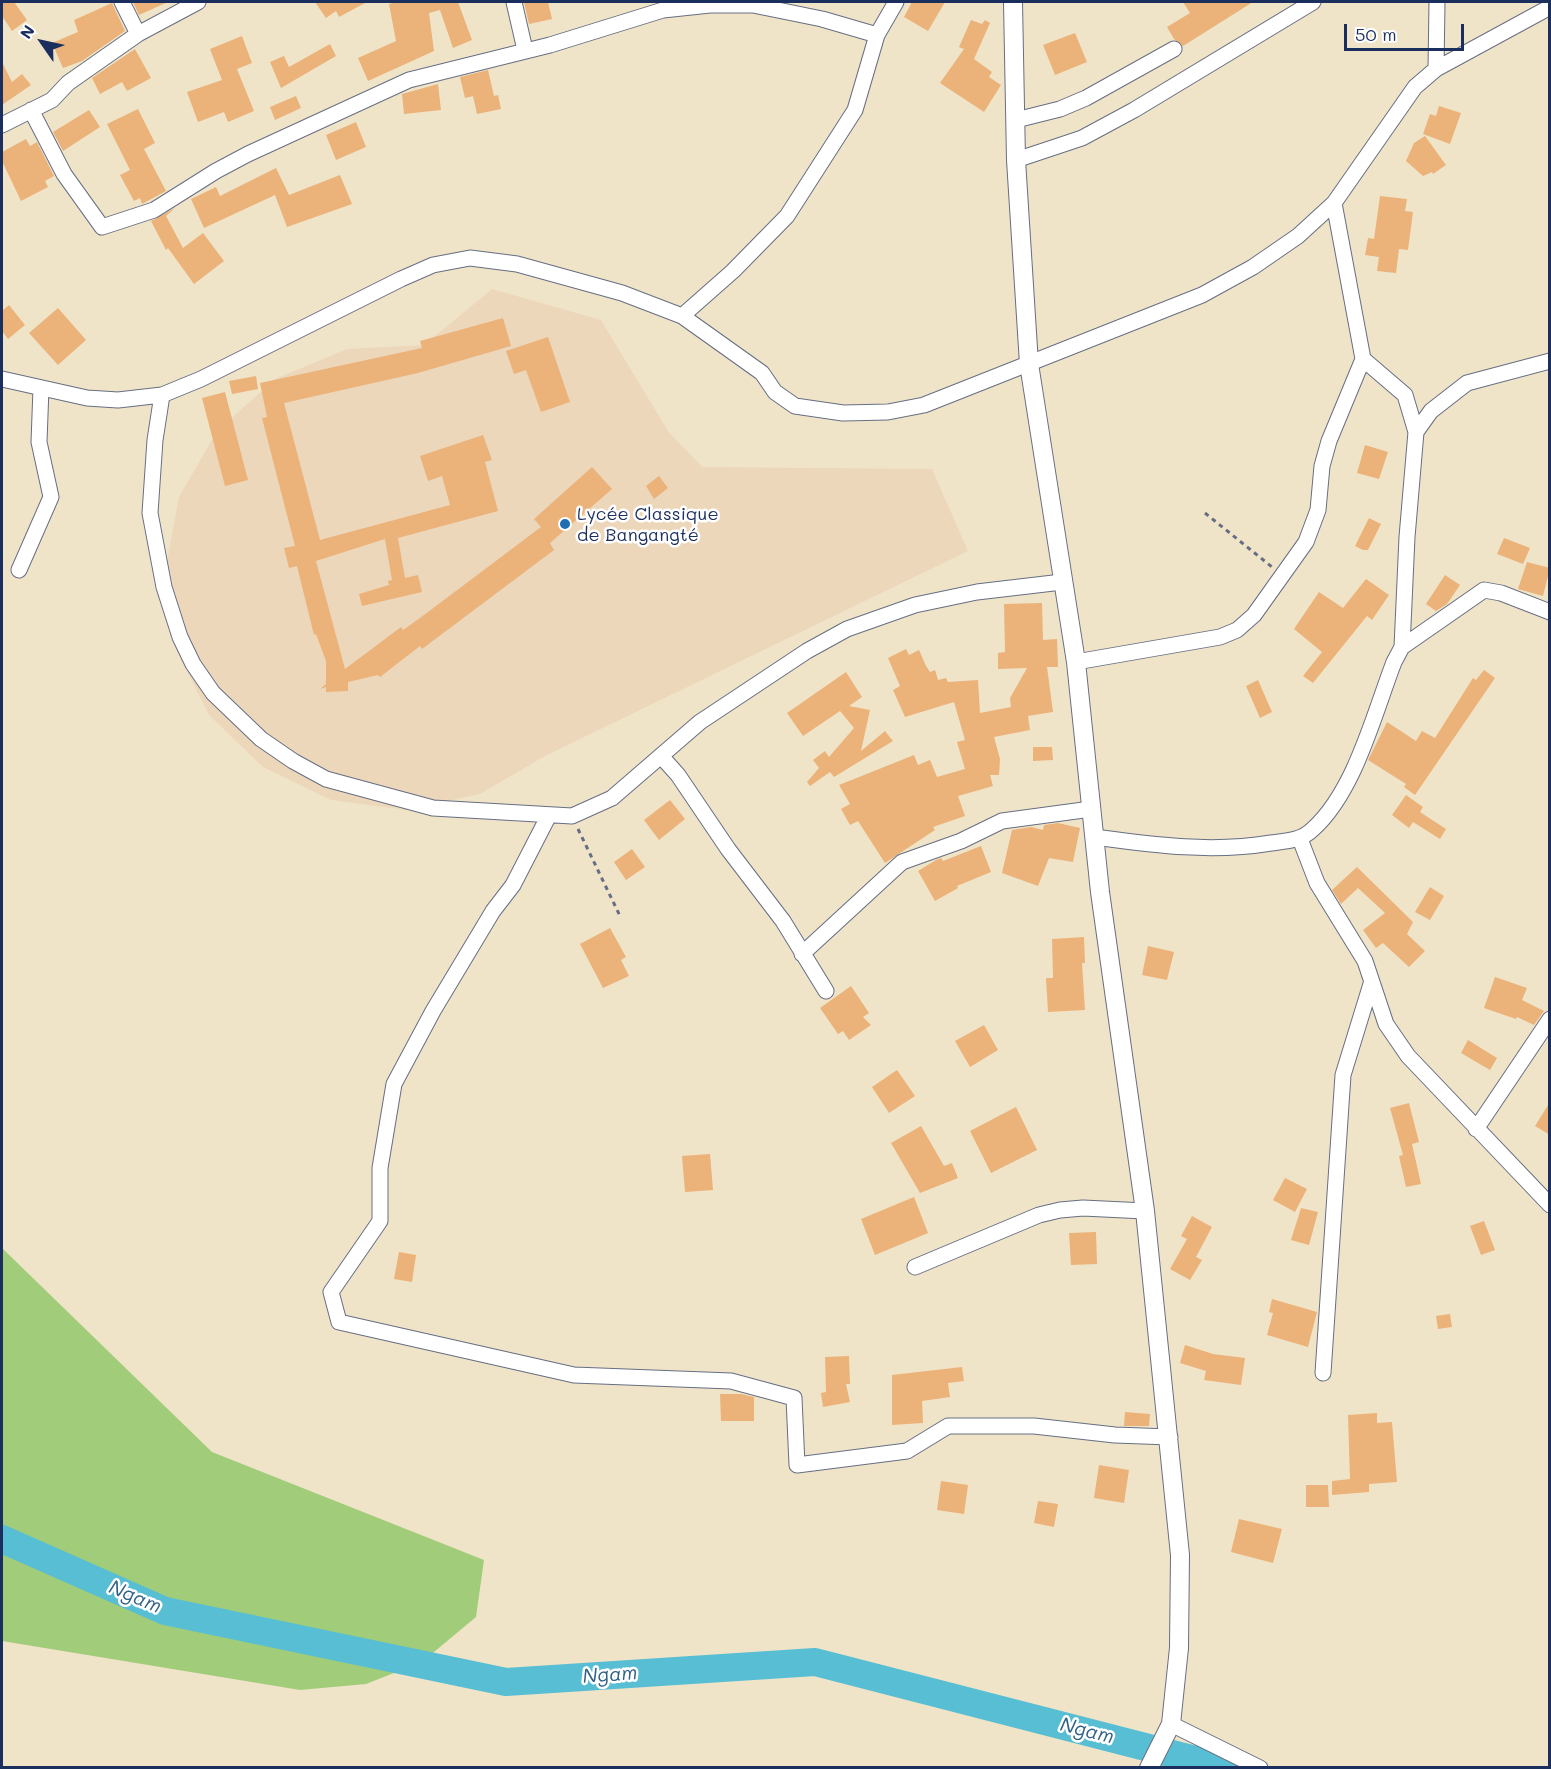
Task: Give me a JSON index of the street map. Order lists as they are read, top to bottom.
{
  "water": ["Ngam"],
  "places": ["Lycée Classique de Bangangté"],
  "scale_bar": "50 m",
  "north": "top left"
}
